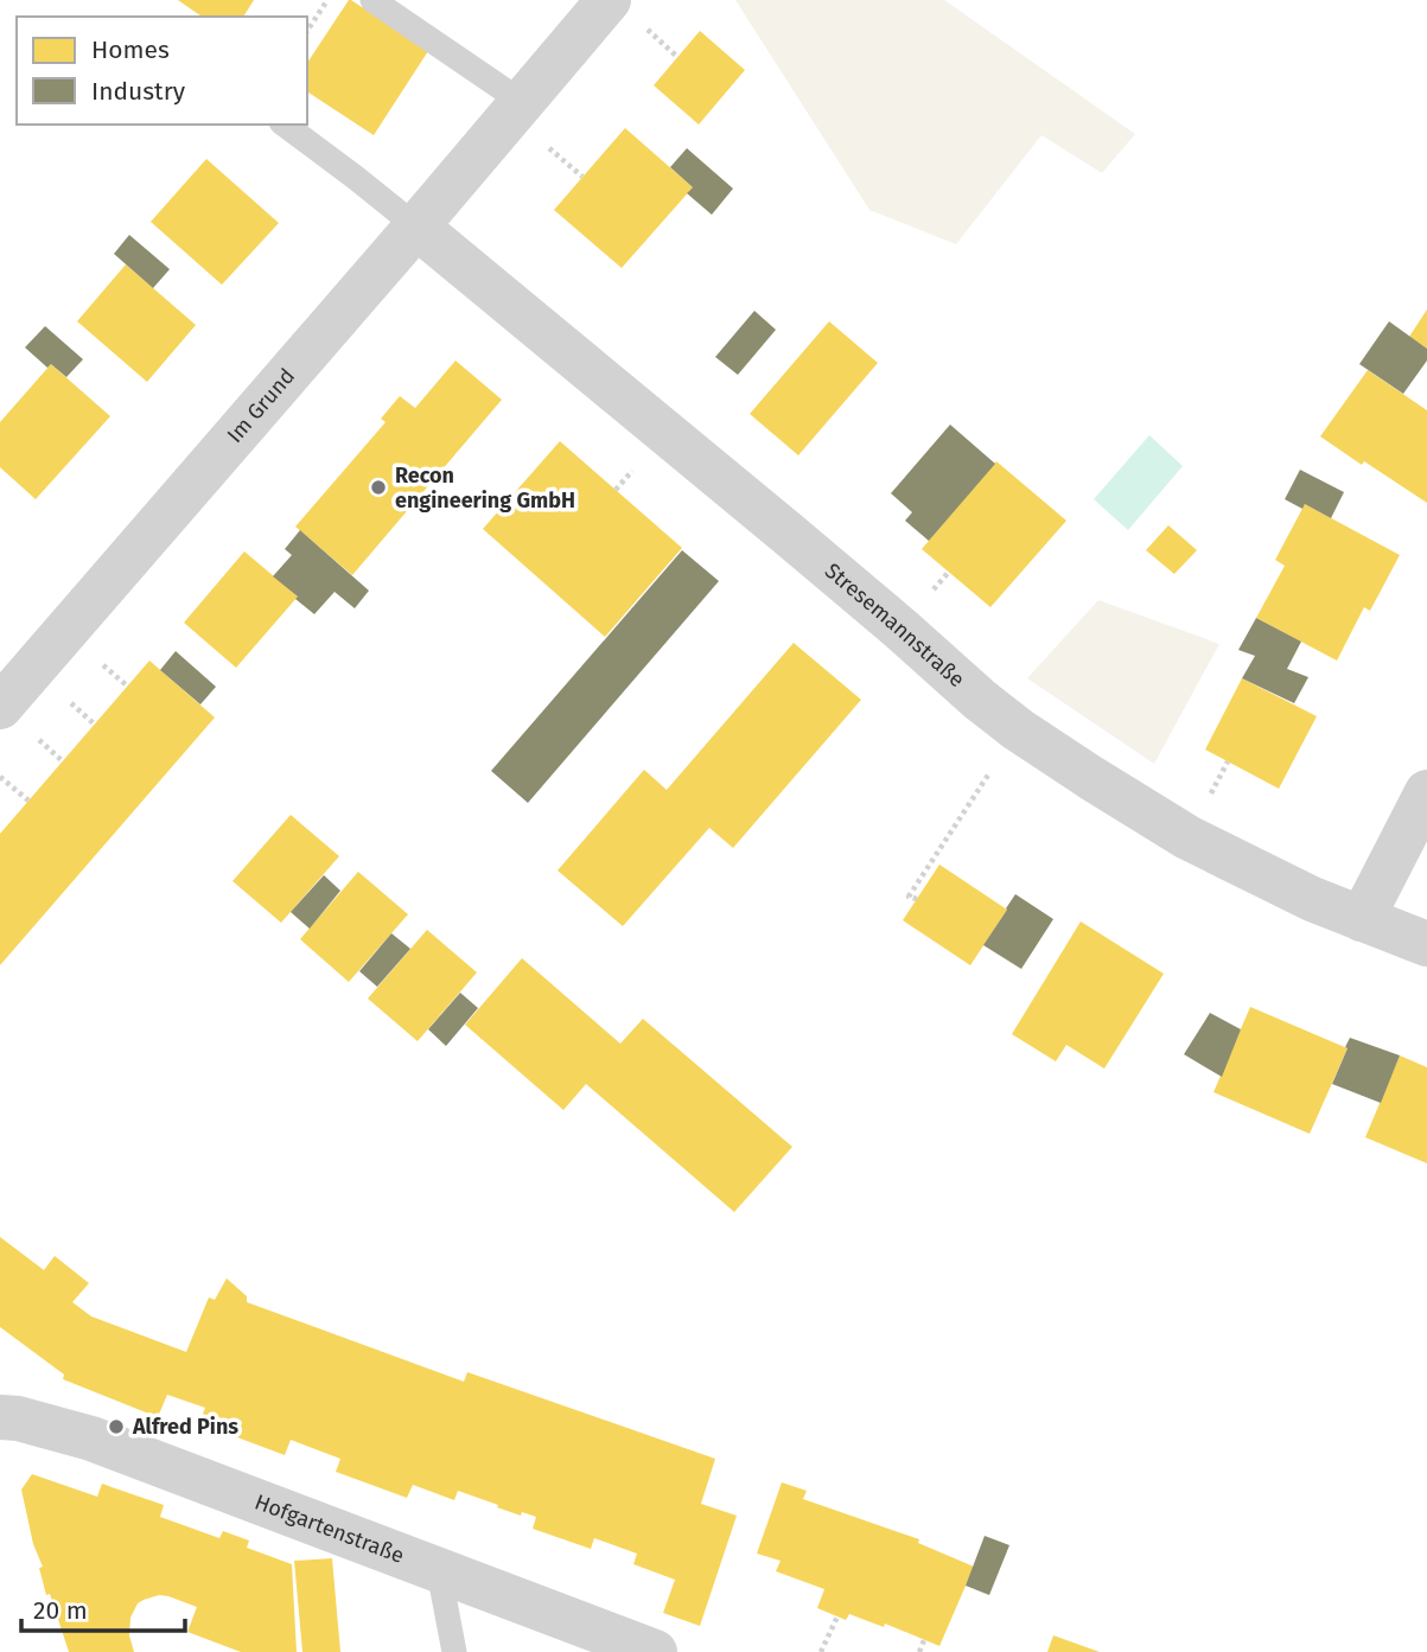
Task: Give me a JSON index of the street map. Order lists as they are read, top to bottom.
{
  "streets": {
    "street": ["Im Grund", "Stresemannstraße", "Hofgartenstraße"]
  },
  "crossings": [
    ["Im Grund", "Stresemannstraße"]
  ],
  "places": ["Recon engineering GmbH", "Alfred Pins"],
  "legend": ["Homes", "Industry"],
  "scale_bar": "20 m"
}
